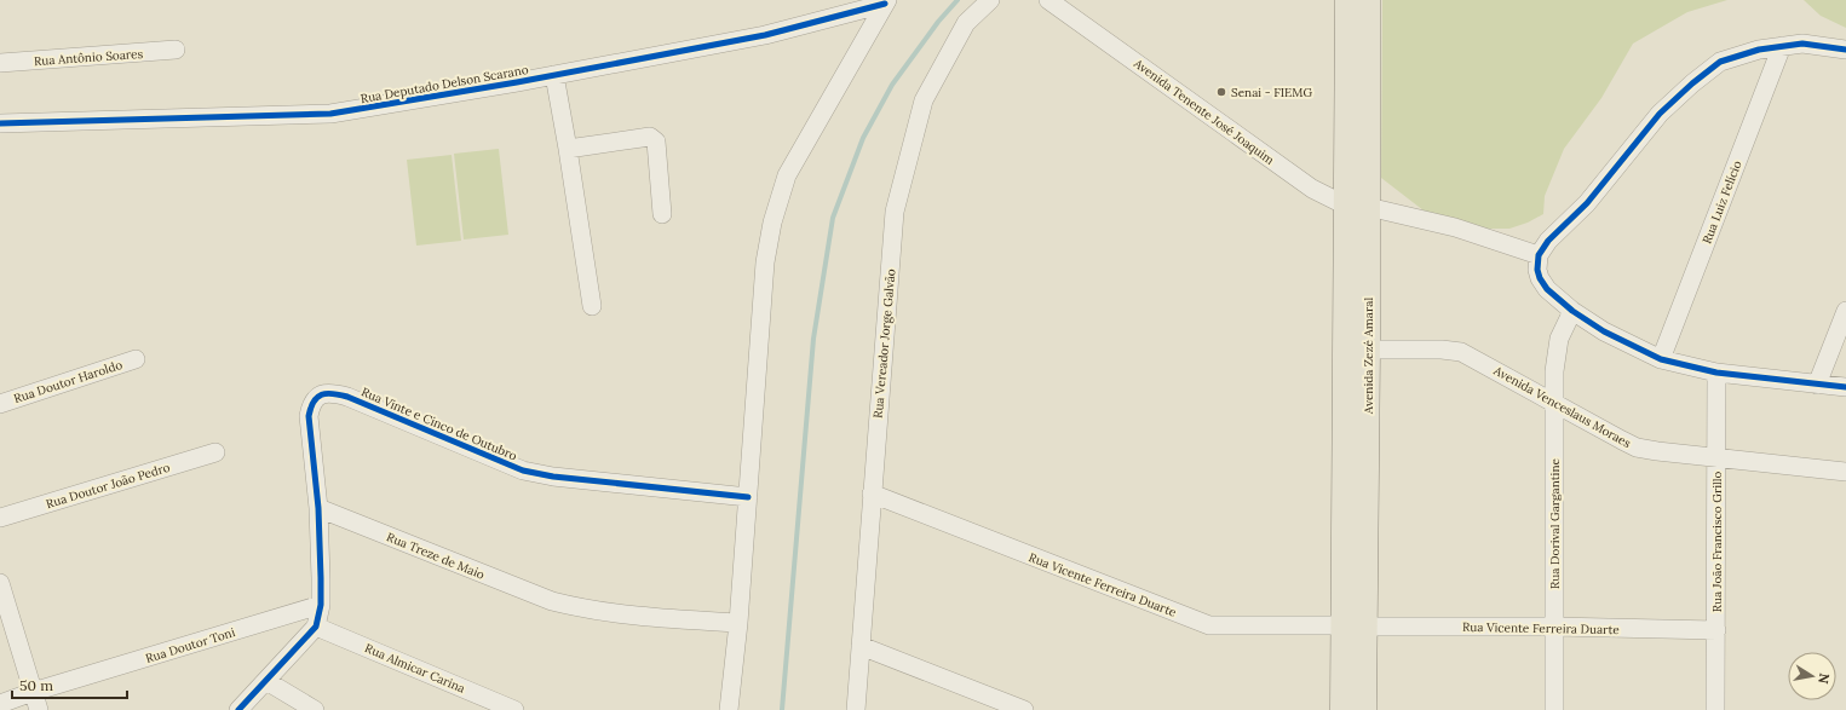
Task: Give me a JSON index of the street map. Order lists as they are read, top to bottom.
{
  "streets": {
    "main road": ["Avenida Zezé Amaral"],
    "street": [
      "Rua Antônio Soares",
      "Rua Deputado Delson Scarano",
      "Avenida Tenente José Joaquim",
      "Rua Luiz Felício",
      "Rua Vereador Jorge Galvão",
      "Rua Doutor Haroldo",
      "Avenida Venceslaus Moraes",
      "Rua Vinte e Cinco de Outubro",
      "Rua Doutor João Pedro",
      "Rua Dorival Gargantine",
      "Rua João Francisco Grillo",
      "Rua Treze de Maio",
      "Rua Vicente Ferreira Duarte",
      "Rua Doutor Toni",
      "Rua Almicar Carina"
    ]
  },
  "crossings": [
    ["Avenida Tenente José Joaquim", "Avenida Zezé Amaral"],
    ["Rua Vereador Jorge Galvão", "Rua Vicente Ferreira Duarte"],
    ["Avenida Zezé Amaral", "Avenida Venceslaus Moraes"],
    ["Avenida Zezé Amaral", "Rua Vicente Ferreira Duarte"],
    ["Avenida Venceslaus Moraes", "Rua Dorival Gargantine"],
    ["Avenida Venceslaus Moraes", "Rua João Francisco Grillo"],
    ["Rua Vinte e Cinco de Outubro", "Rua Treze de Maio"],
    ["Rua Dorival Gargantine", "Rua Vicente Ferreira Duarte"],
    ["Rua João Francisco Grillo", "Rua Vicente Ferreira Duarte"]
  ],
  "places": ["Senai - FIEMG"],
  "scale_bar": "50 m",
  "north": "right"
}
